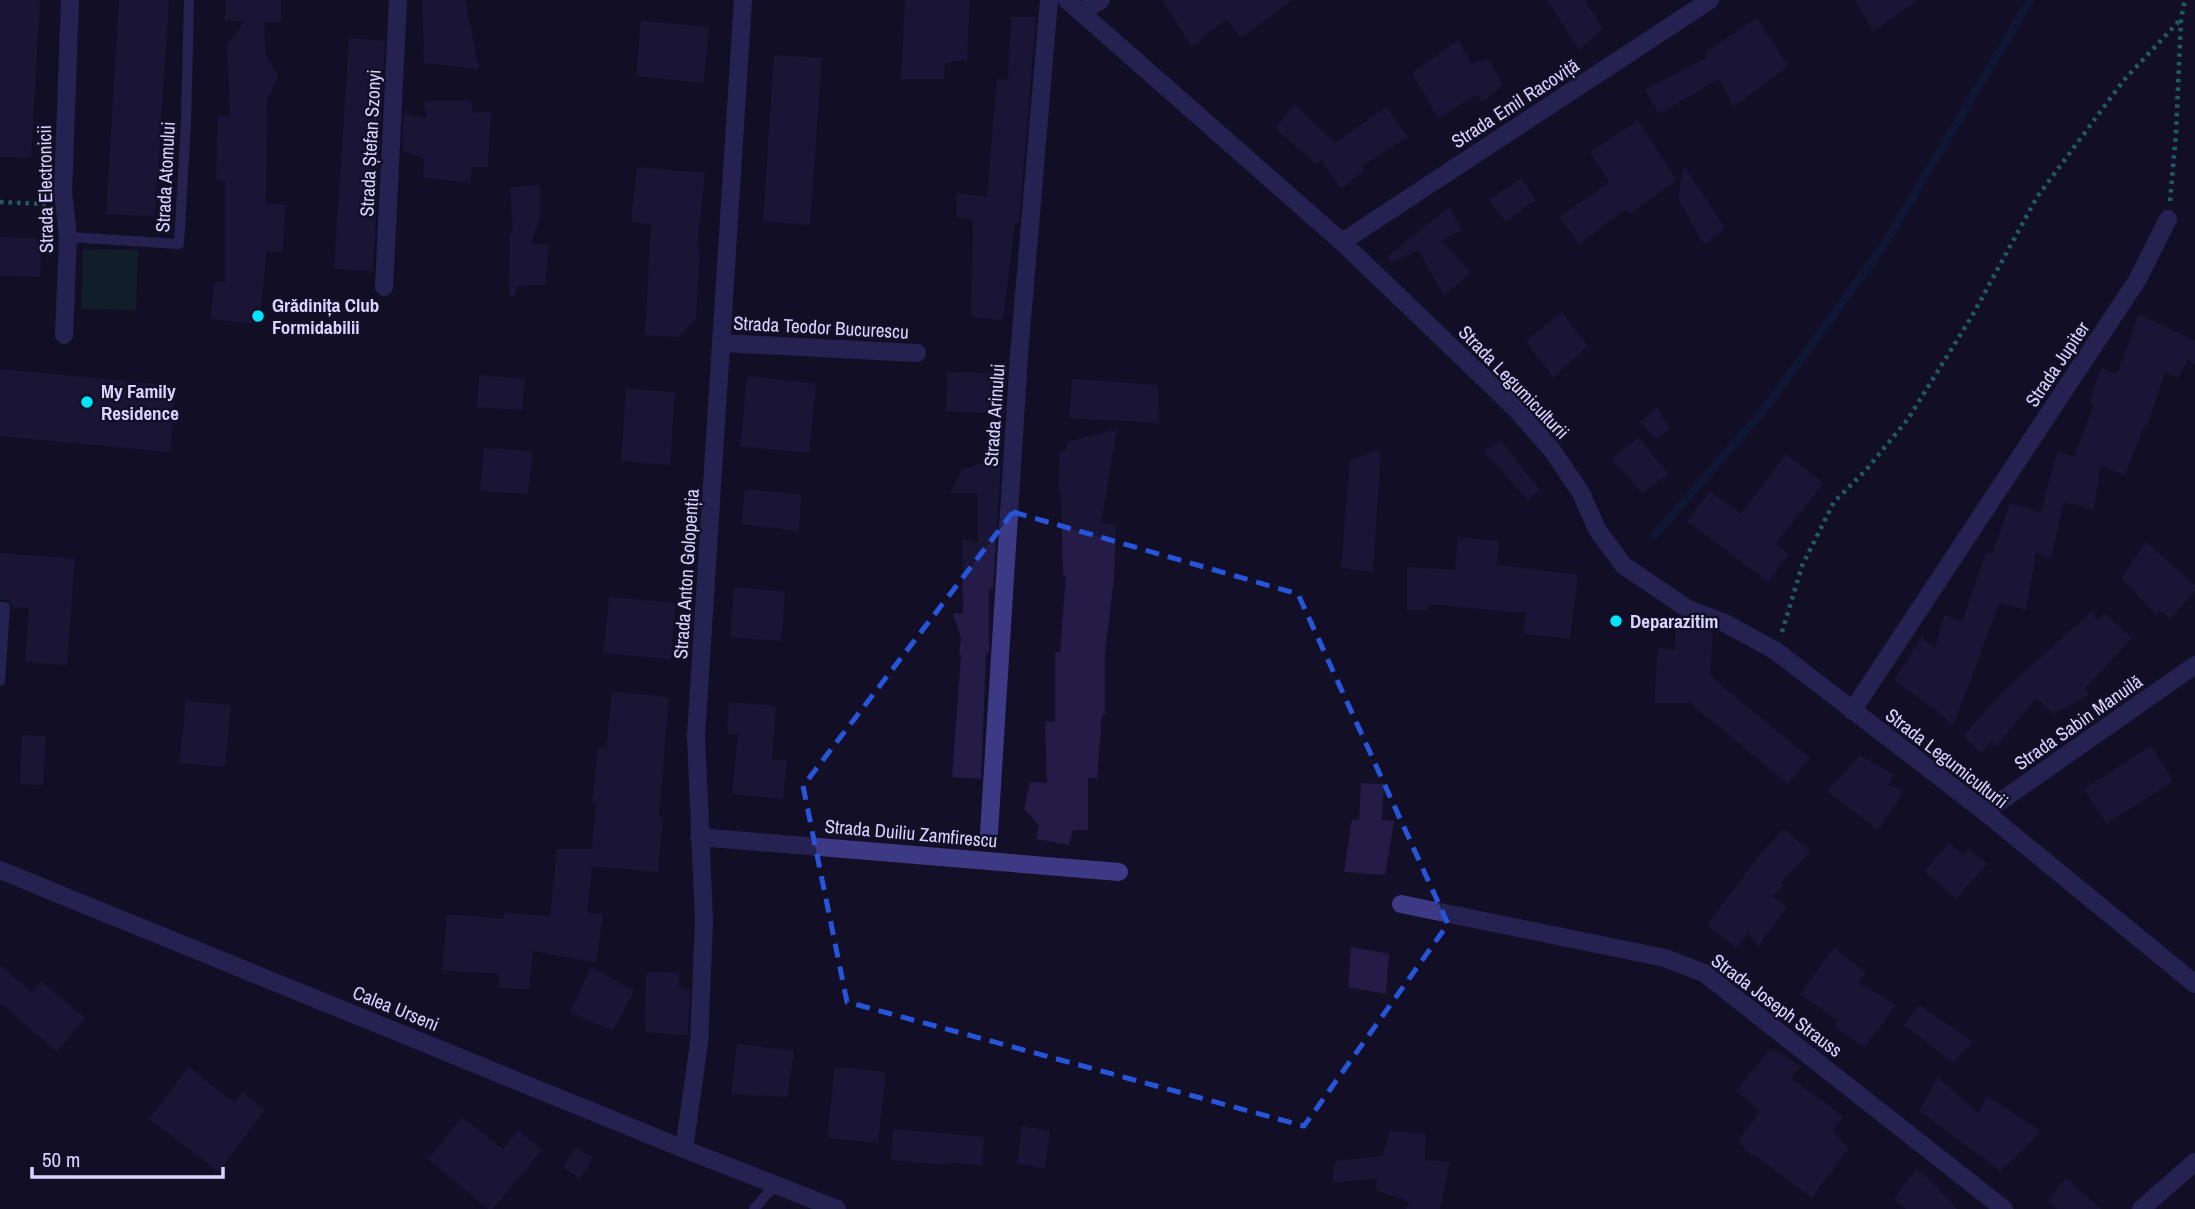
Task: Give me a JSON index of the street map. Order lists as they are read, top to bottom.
{
  "streets": {
    "street": [
      "Strada Emil Racoviță",
      "Strada Ștefan Szonyi",
      "Strada Electronicii",
      "Strada Teodor Bucurescu",
      "Strada Jupiter",
      "Strada Legumiculturii",
      "Strada Arinului",
      "Strada Anton Golopenția",
      "Strada Sabin Manuilă",
      "Strada Duiliu Zamfirescu",
      "Strada Joseph Strauss",
      "Calea Urseni"
    ],
    "lane": ["Strada Atomului"]
  },
  "crossings": [
    ["Strada Emil Racoviță", "Strada Legumiculturii"],
    ["Strada Atomului", "Strada Electronicii"],
    ["Strada Teodor Bucurescu", "Strada Anton Golopenția"],
    ["Strada Jupiter", "Strada Legumiculturii"],
    ["Strada Legumiculturii", "Strada Sabin Manuilă"],
    ["Strada Anton Golopenția", "Strada Duiliu Zamfirescu"],
    ["Strada Anton Golopenția", "Calea Urseni"]
  ],
  "places": ["Grădinița Club Formidabilii", "My Family Residence", "Deparazitim"],
  "scale_bar": "50 m"
}
